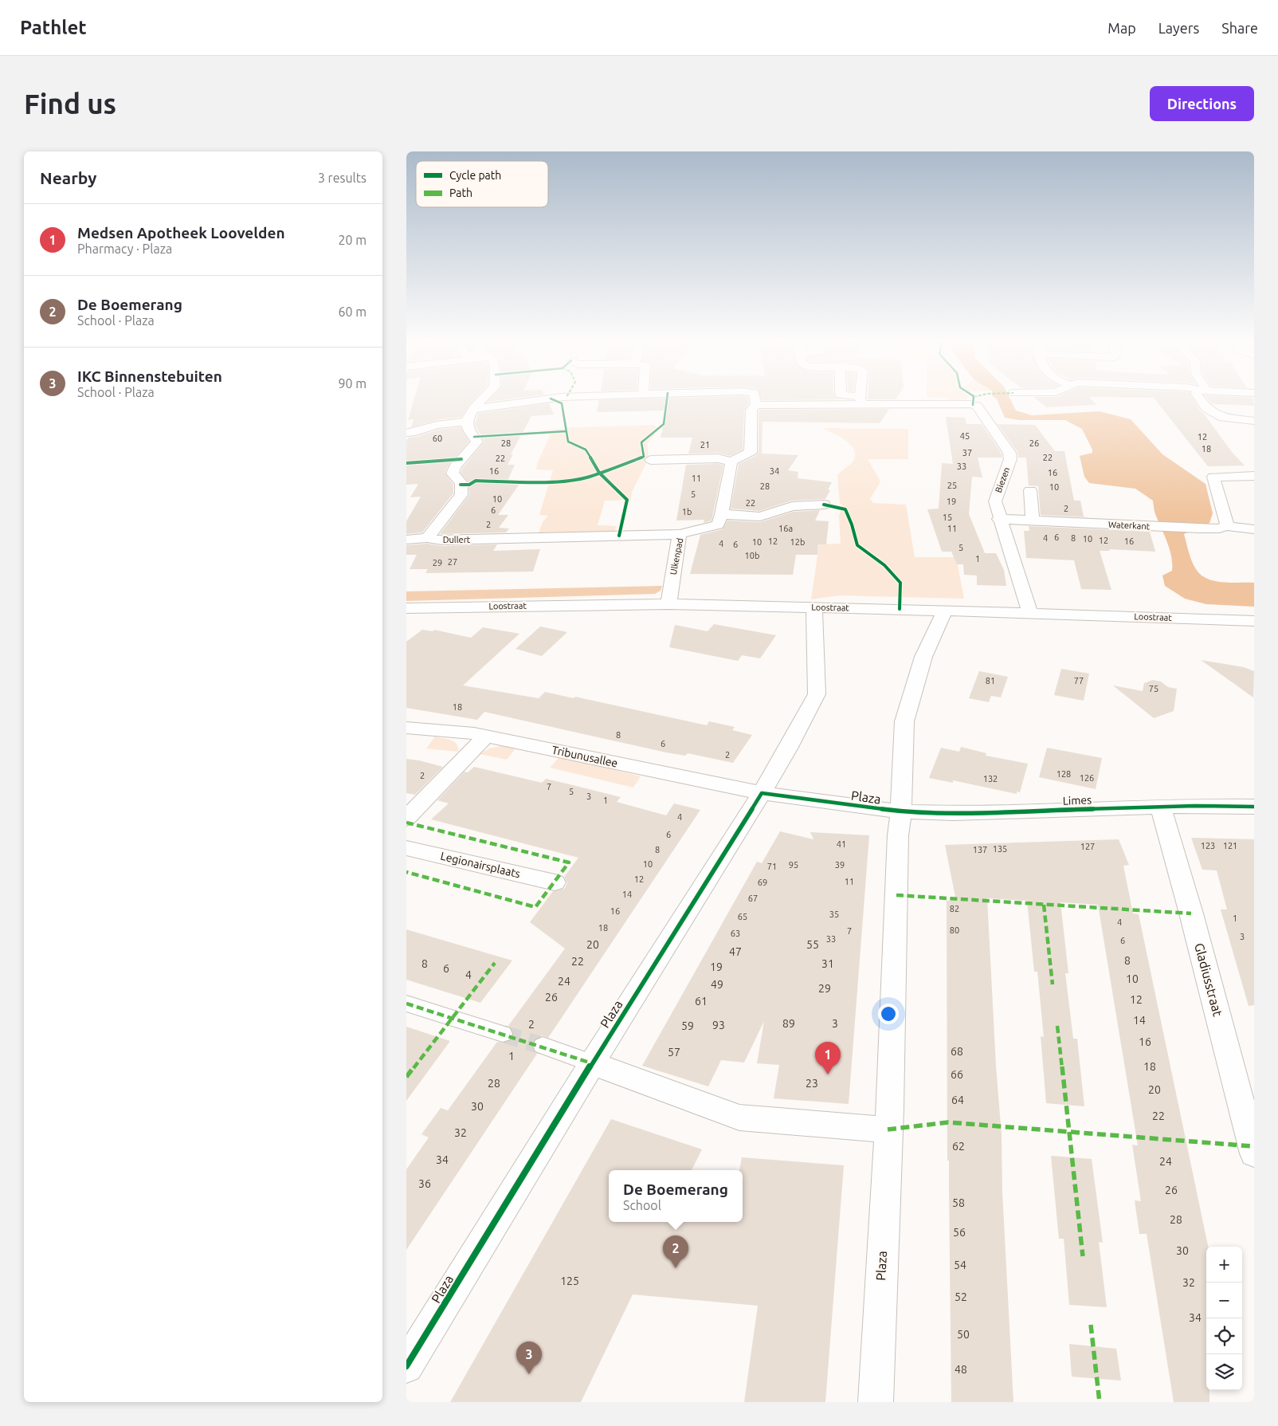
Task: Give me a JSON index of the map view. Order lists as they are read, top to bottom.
{
  "streets": {
    "street": [
      "Biezen",
      "Waterkant",
      "Dullert",
      "Ulkenpad",
      "Loostraat",
      "Tribunusallee",
      "Plaza",
      "Limes",
      "Legionairsplaats",
      "Gladiusstraat"
    ]
  },
  "crossings": [
    ["Biezen", "Waterkant"],
    ["Biezen", "Loostraat"],
    ["Dullert", "Ulkenpad"],
    ["Ulkenpad", "Loostraat"],
    ["Loostraat", "Plaza"],
    ["Tribunusallee", "Plaza"],
    ["Plaza", "Limes"],
    ["Limes", "Gladiusstraat"]
  ],
  "house_numbers": [
    "45",
    "12",
    "60",
    "28",
    "26",
    "21",
    "18",
    "37",
    "22",
    "22",
    "33",
    "16",
    "34",
    "16",
    "11",
    "25",
    "28",
    "10",
    "5",
    "10",
    "19",
    "22",
    "2",
    "6",
    "1b",
    "15",
    "2",
    "16a",
    "11",
    "6",
    "4",
    "8",
    "10",
    "12",
    "12",
    "16",
    "10",
    "12b",
    "4",
    "6",
    "5",
    "10b",
    "1",
    "27",
    "29",
    "81",
    "77",
    "75",
    "18",
    "8",
    "6",
    "2",
    "128",
    "2",
    "126",
    "132",
    "7",
    "5",
    "3",
    "1",
    "4",
    "6",
    "41",
    "123",
    "121",
    "127",
    "135",
    "8",
    "137",
    "10",
    "95",
    "39",
    "71",
    "12",
    "11",
    "69",
    "14",
    "67",
    "82",
    "16",
    "35",
    "65",
    "1",
    "4",
    "18",
    "80",
    "7",
    "63",
    "3",
    "33",
    "6",
    "20",
    "55",
    "47",
    "8",
    "22",
    "8",
    "31",
    "19",
    "6",
    "4",
    "10",
    "24",
    "49",
    "29",
    "26",
    "12",
    "61",
    "14",
    "89",
    "3",
    "2",
    "93",
    "59",
    "16",
    "68",
    "57",
    "1",
    "18",
    "66",
    "28",
    "23",
    "20",
    "64",
    "30",
    "22",
    "32",
    "62",
    "34",
    "24",
    "36",
    "26",
    "58",
    "28",
    "56",
    "30",
    "54",
    "125",
    "32",
    "52",
    "34",
    "50",
    "48"
  ],
  "legend": ["Cycle path", "Path"],
  "page": {
    "header": "Pathlet",
    "nav": ["Map", "Layers", "Share"],
    "buttons": "Directions",
    "title": "Find us",
    "heading": ["Nearby", "3 results"],
    "list": [
      {
        "mark": "1",
        "name": "Medsen Apotheek Loovelden",
        "note": "Pharmacy · Plaza",
        "value": "20 m"
      },
      {
        "mark": "2",
        "name": "De Boemerang",
        "note": "School · Plaza",
        "value": "60 m"
      },
      {
        "mark": "3",
        "name": "IKC Binnenstebuiten",
        "note": "School · Plaza",
        "value": "90 m"
      }
    ],
    "pins": ["1", "2", "3"],
    "popup": ["De Boemerang", "School"],
    "map_buttons": ["+", "−"]
  }
}
